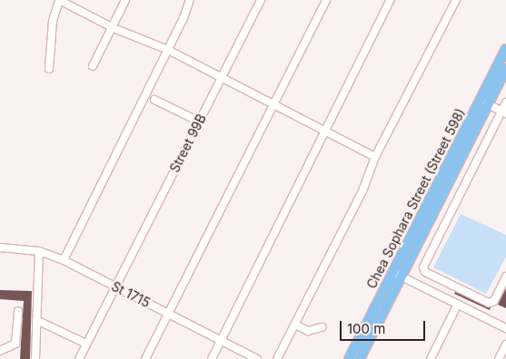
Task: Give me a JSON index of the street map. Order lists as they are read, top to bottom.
{
  "streets": {
    "main road": ["Chea Sophara Street (Street 598)"],
    "street": ["Street 99B", "St 1715"]
  },
  "crossings": [
    ["Street 99B", "St 1715"]
  ],
  "scale_bar": "100 m"
}
